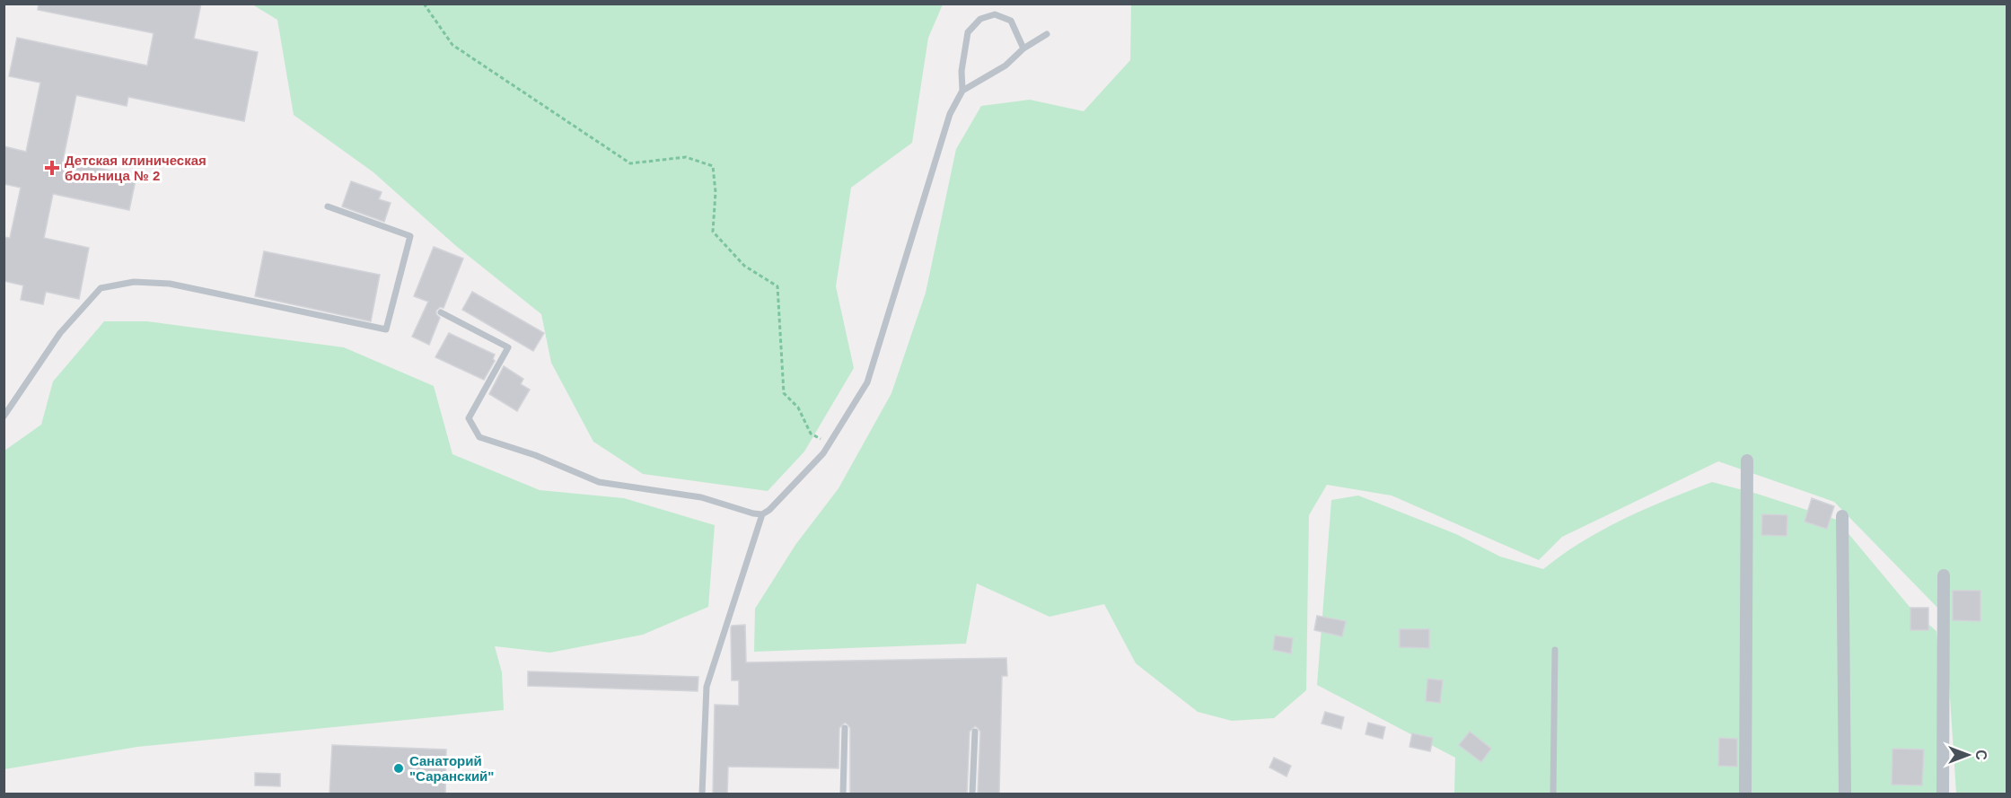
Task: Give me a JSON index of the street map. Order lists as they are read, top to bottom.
{
  "places": {
    "health": ["Детская клиническая больница № 2"],
    "other": ["Санаторий \"Саранский\""]
  },
  "north": "right"
}
